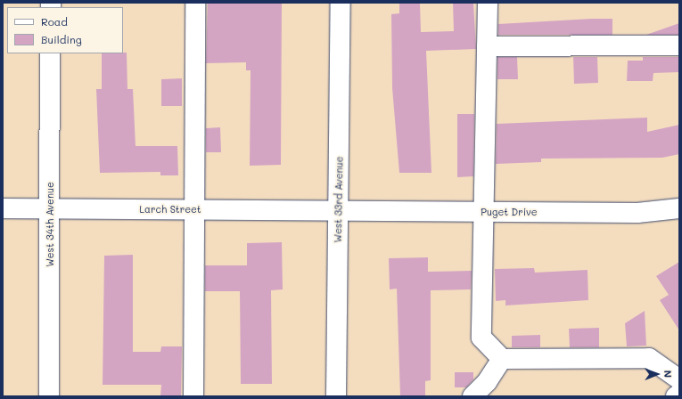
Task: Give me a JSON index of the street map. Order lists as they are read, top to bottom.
{
  "streets": {
    "street": [
      "West 33rd Avenue",
      "Larch Street",
      "Puget Drive",
      "West 34th Avenue"
    ]
  },
  "crossings": [
    ["West 33rd Avenue", "Larch Street"],
    ["West 33rd Avenue", "Puget Drive"],
    ["Larch Street", "Puget Drive"],
    ["Larch Street", "West 34th Avenue"]
  ],
  "legend": ["Road", "Building"],
  "north": "right"
}
